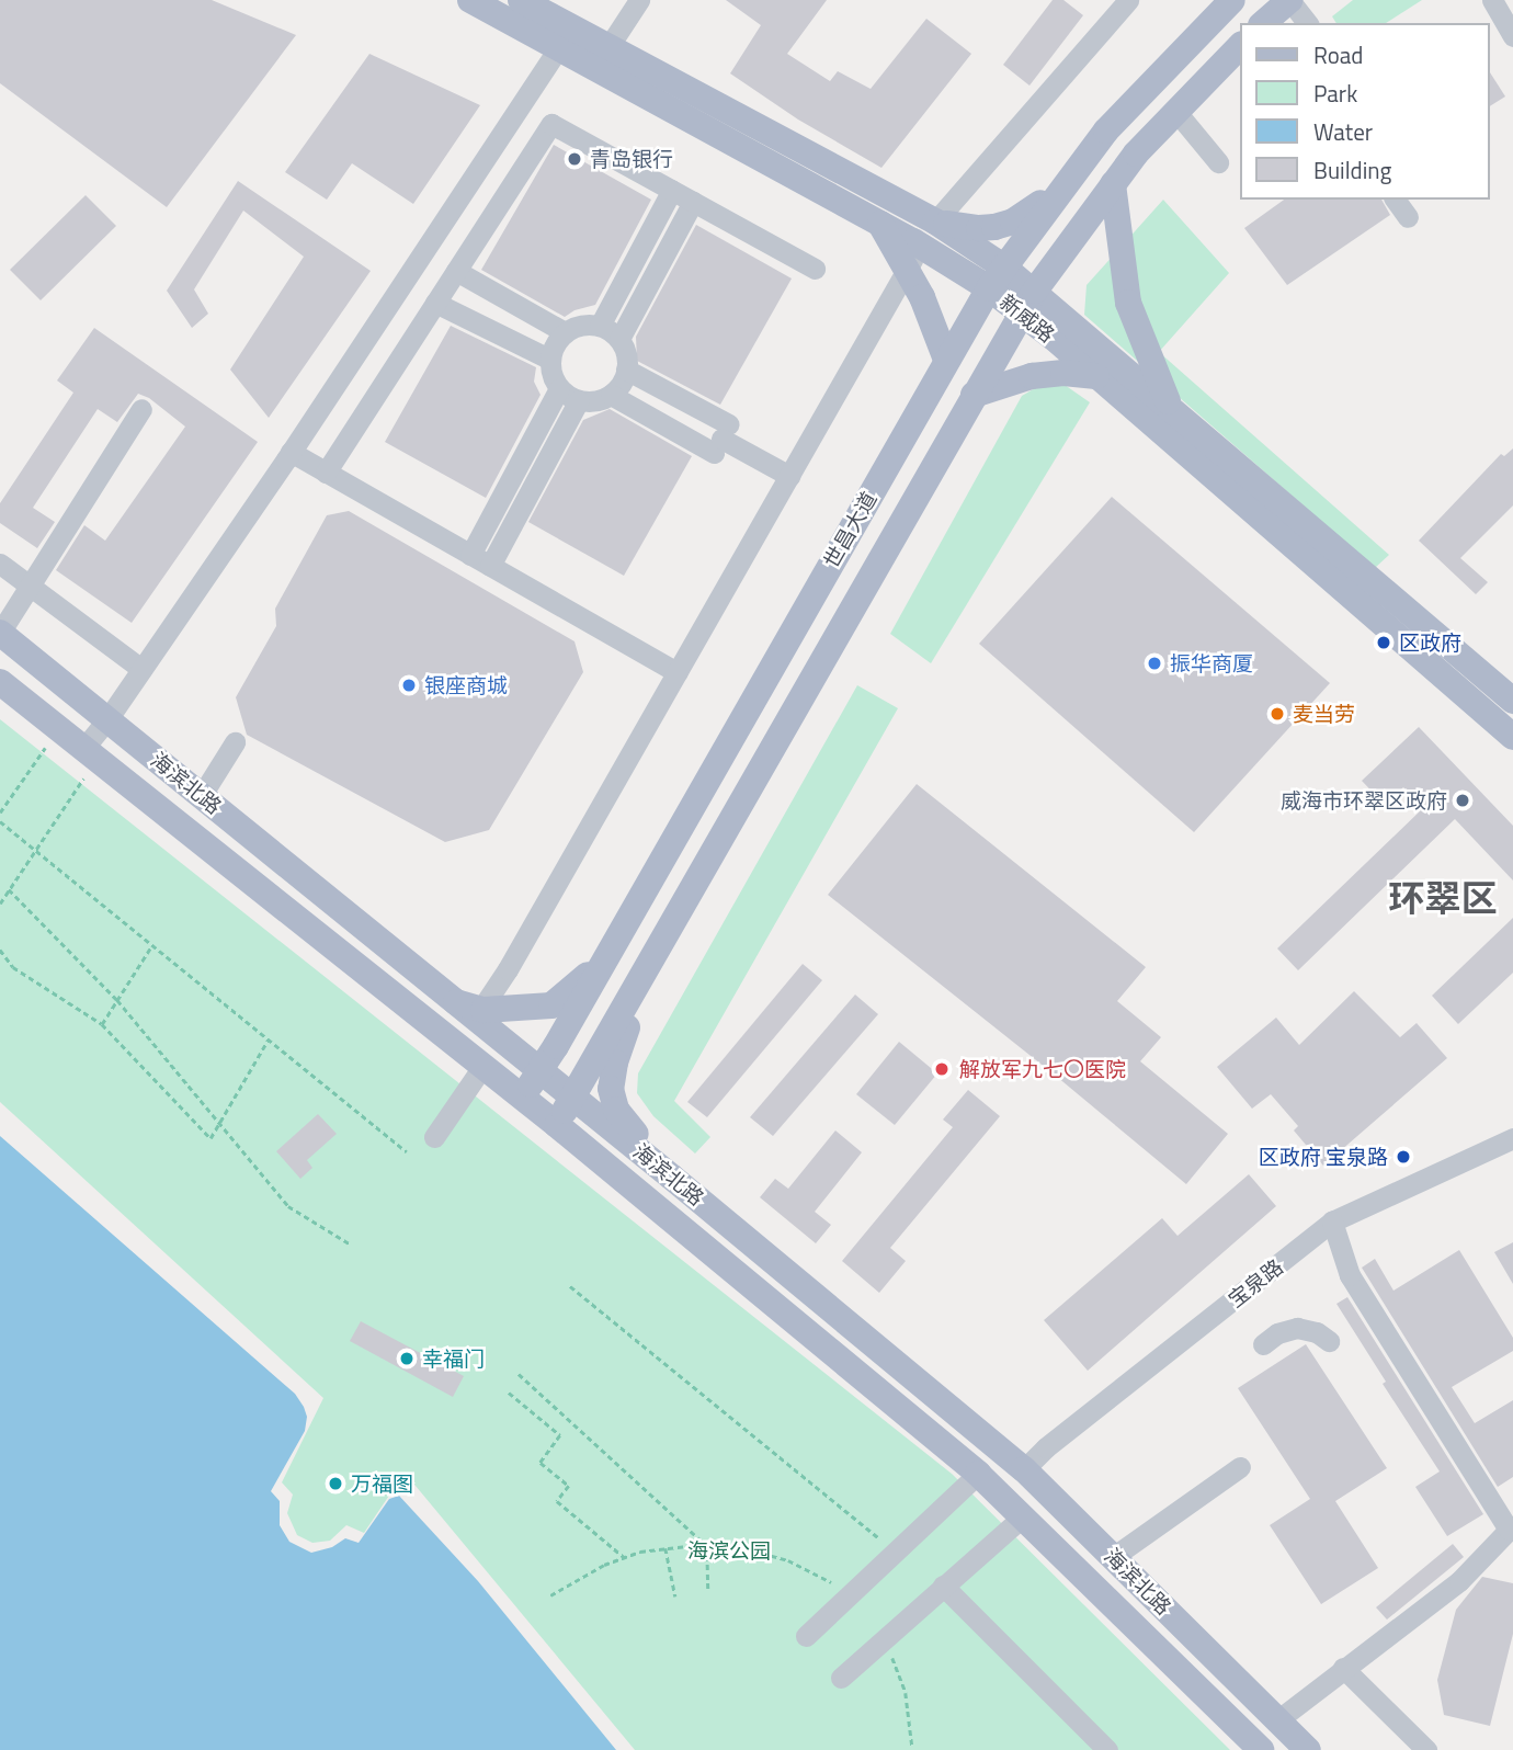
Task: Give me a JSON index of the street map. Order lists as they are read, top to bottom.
{
  "streets": {
    "main road": ["新威路", "世昌大道", "海滨北路"],
    "street": ["宝泉路"]
  },
  "crossings": [
    ["新威路", "世昌大道"],
    ["世昌大道", "海滨北路"],
    ["海滨北路", "宝泉路"]
  ],
  "districts": ["环翠区"],
  "parks": ["海滨公园"],
  "places": [
    "青岛银行",
    "区政府",
    "振华商厦",
    "银座商城",
    "麦当劳",
    "威海市环翠区政府",
    "解放军九七〇医院",
    "区政府 宝泉路",
    "幸福门",
    "万福图"
  ],
  "legend": [
    "Road",
    "Park",
    "Water",
    "Building"
  ]
}
